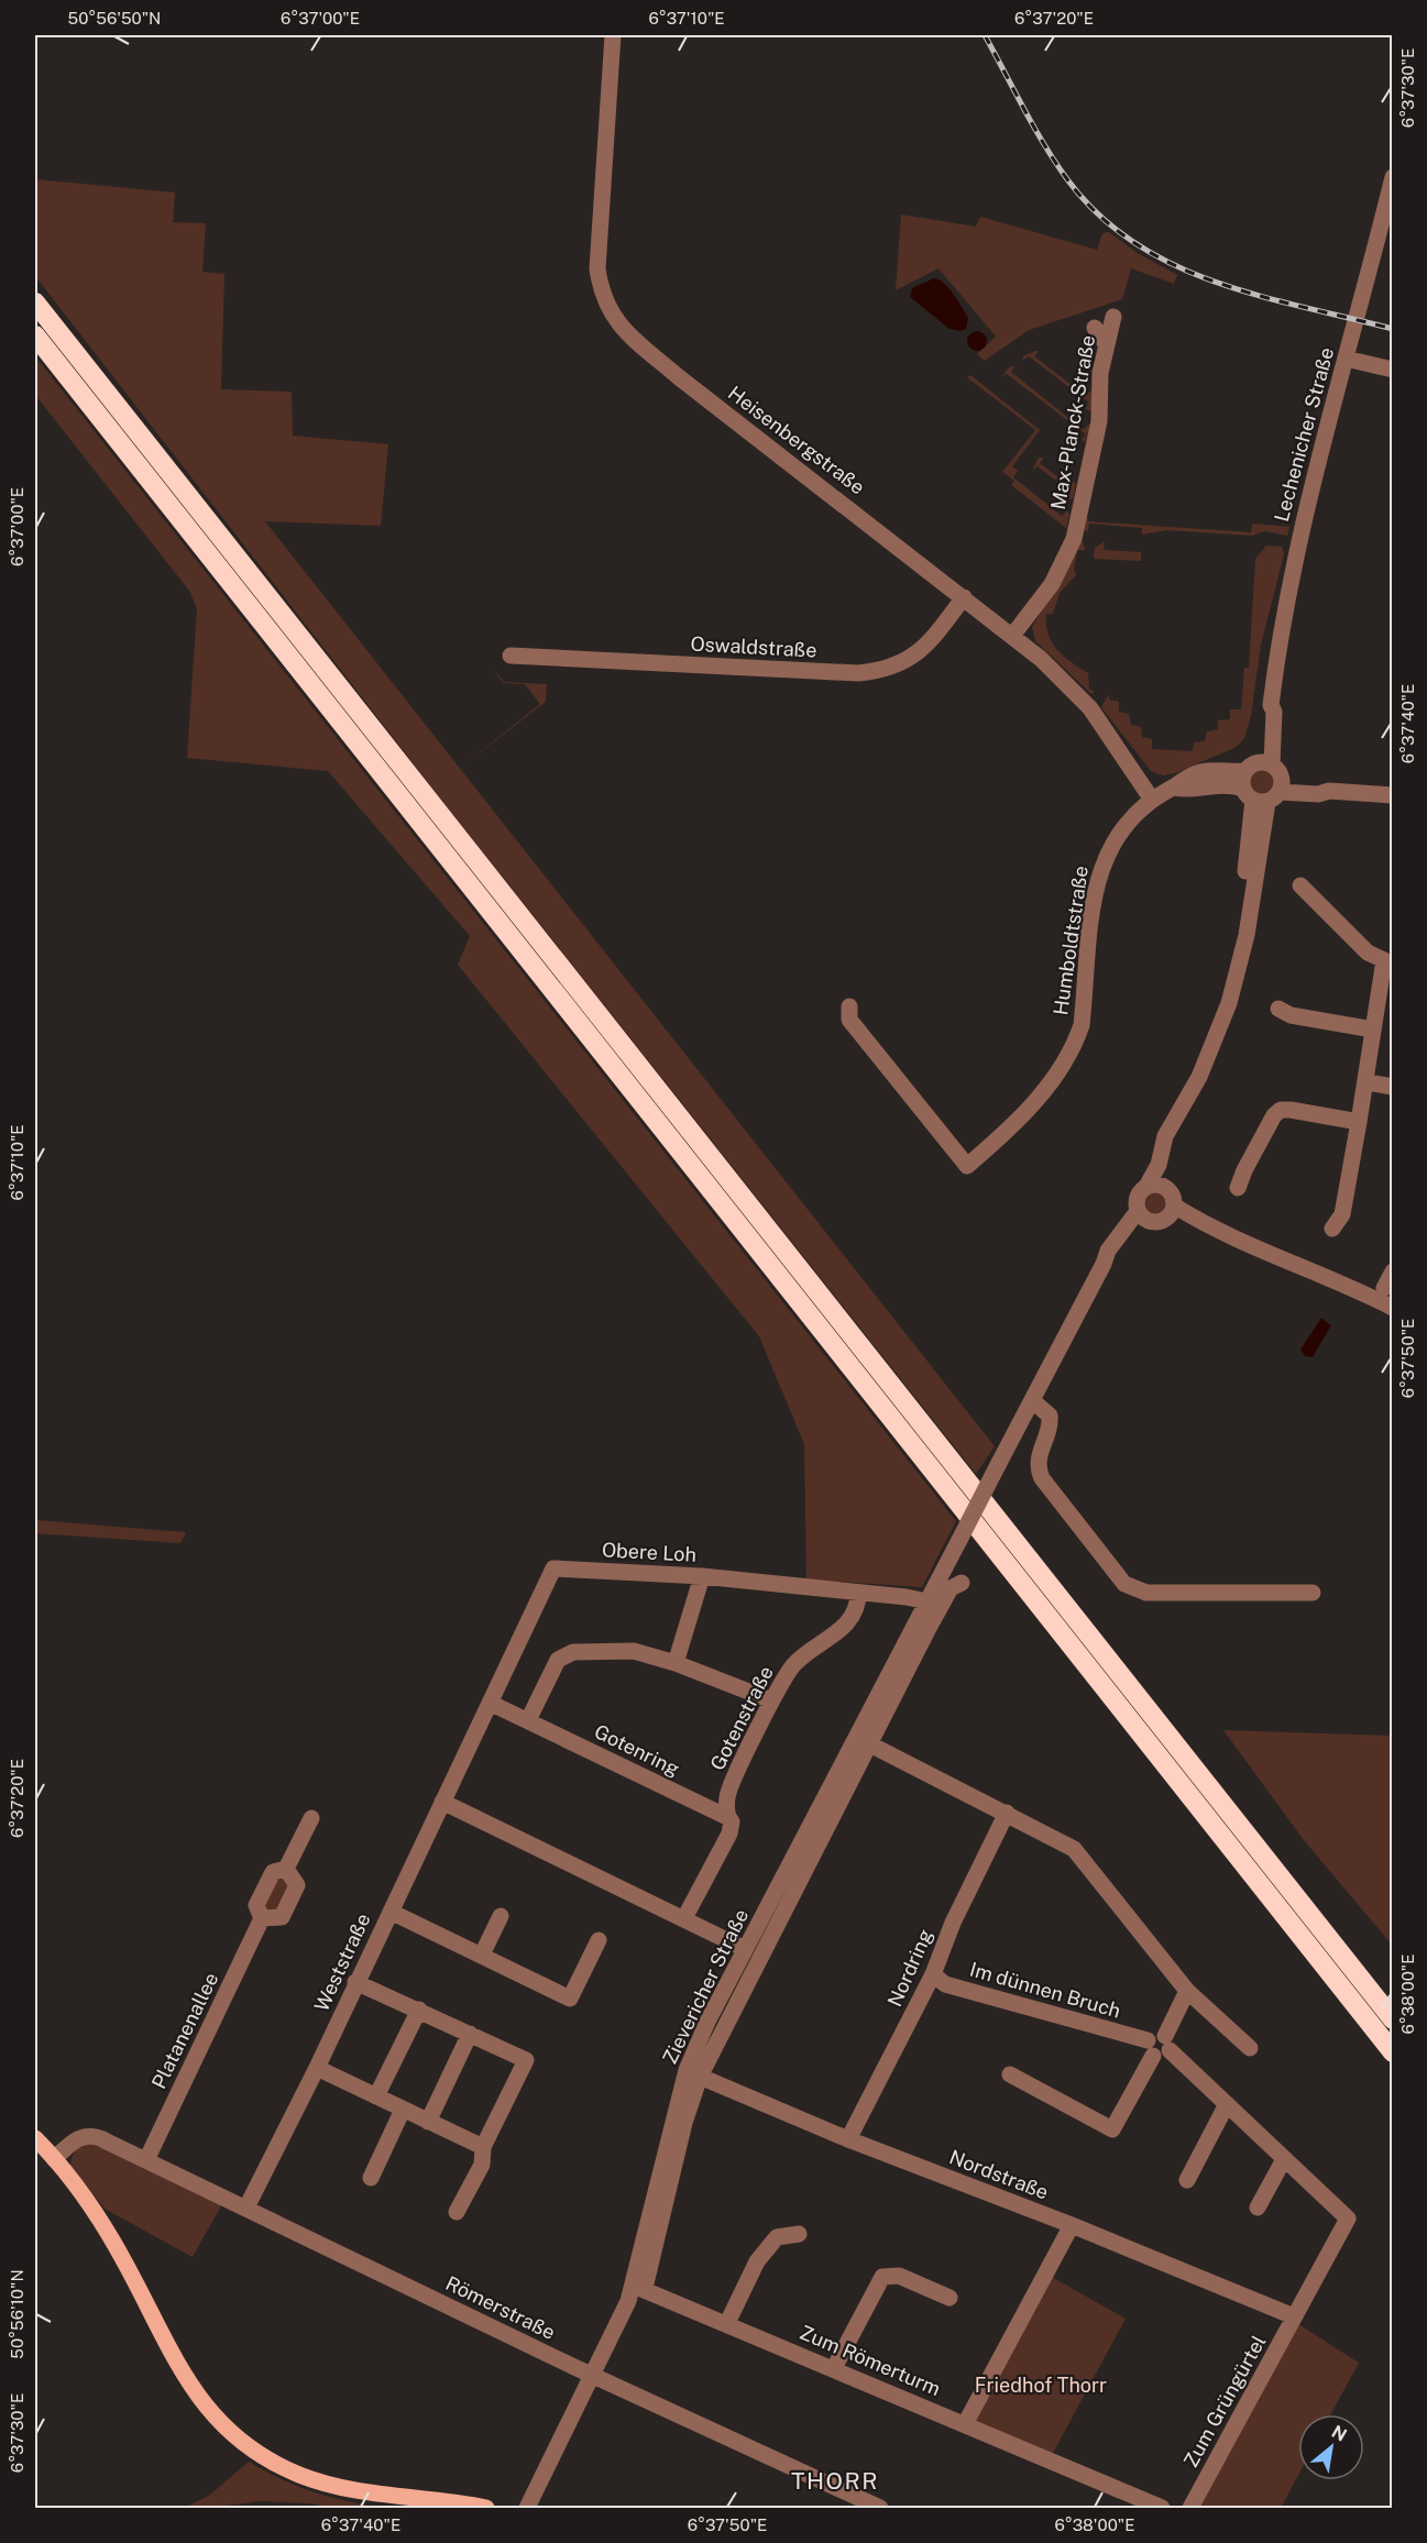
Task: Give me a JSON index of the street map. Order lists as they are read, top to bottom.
{
  "streets": {
    "street": [
      "Max-Planck-Straße",
      "Lechenicher Straße",
      "Heisenbergstraße",
      "Oswaldstraße",
      "Humboldtstraße",
      "Obere Loh",
      "Gotenstraße",
      "Gotenring",
      "Weststraße",
      "Nordring",
      "Zievericher Straße",
      "Im dünnen Bruch",
      "Platanenallee",
      "Nordstraße",
      "Römerstraße",
      "Zum Römerturm",
      "Zum Grüngürtel"
    ]
  },
  "crossings": [
    ["Max-Planck-Straße", "Heisenbergstraße"],
    ["Lechenicher Straße", "Humboldtstraße"],
    ["Heisenbergstraße", "Oswaldstraße"],
    ["Heisenbergstraße", "Humboldtstraße"],
    ["Obere Loh", "Gotenstraße"],
    ["Obere Loh", "Gotenring"],
    ["Obere Loh", "Weststraße"],
    ["Obere Loh", "Zievericher Straße"],
    ["Gotenstraße", "Gotenring"],
    ["Weststraße", "Römerstraße"],
    ["Nordring", "Im dünnen Bruch"],
    ["Nordring", "Nordstraße"],
    ["Zievericher Straße", "Nordstraße"],
    ["Zievericher Straße", "Römerstraße"],
    ["Zievericher Straße", "Zum Römerturm"],
    ["Platanenallee", "Römerstraße"],
    ["Nordstraße", "Zum Grüngürtel"]
  ],
  "districts": ["THORR"],
  "parks": ["Friedhof Thorr"],
  "north": "top right",
  "coordinates": [
    "50°56'50\"N",
    "6°37'00\"E",
    "6°37'10\"E",
    "6°37'20\"E",
    "6°37'30\"E",
    "6°37'40\"E",
    "6°37'50\"E",
    "6°38'00\"E",
    "50°56'10\"N"
  ]
}
